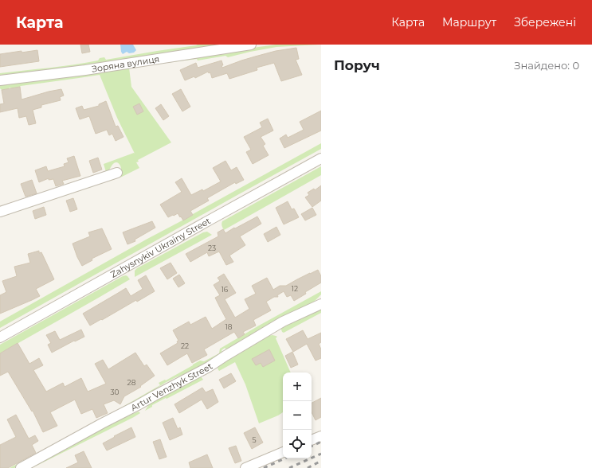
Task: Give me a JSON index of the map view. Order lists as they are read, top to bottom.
{
  "streets": {
    "street": ["Зоряна вулиця", "Zahysnykiv Ukrainy Street", "Artur Venzhyk Street"]
  },
  "house_numbers": [
    "23",
    "12",
    "16",
    "18",
    "22",
    "28",
    "30",
    "5"
  ],
  "page": {
    "header": "Карта",
    "nav": ["Карта", "Маршрут", "Збережені"],
    "heading": ["Поруч", "Знайдено: 0"],
    "map_buttons": ["+", "−"]
  }
}
